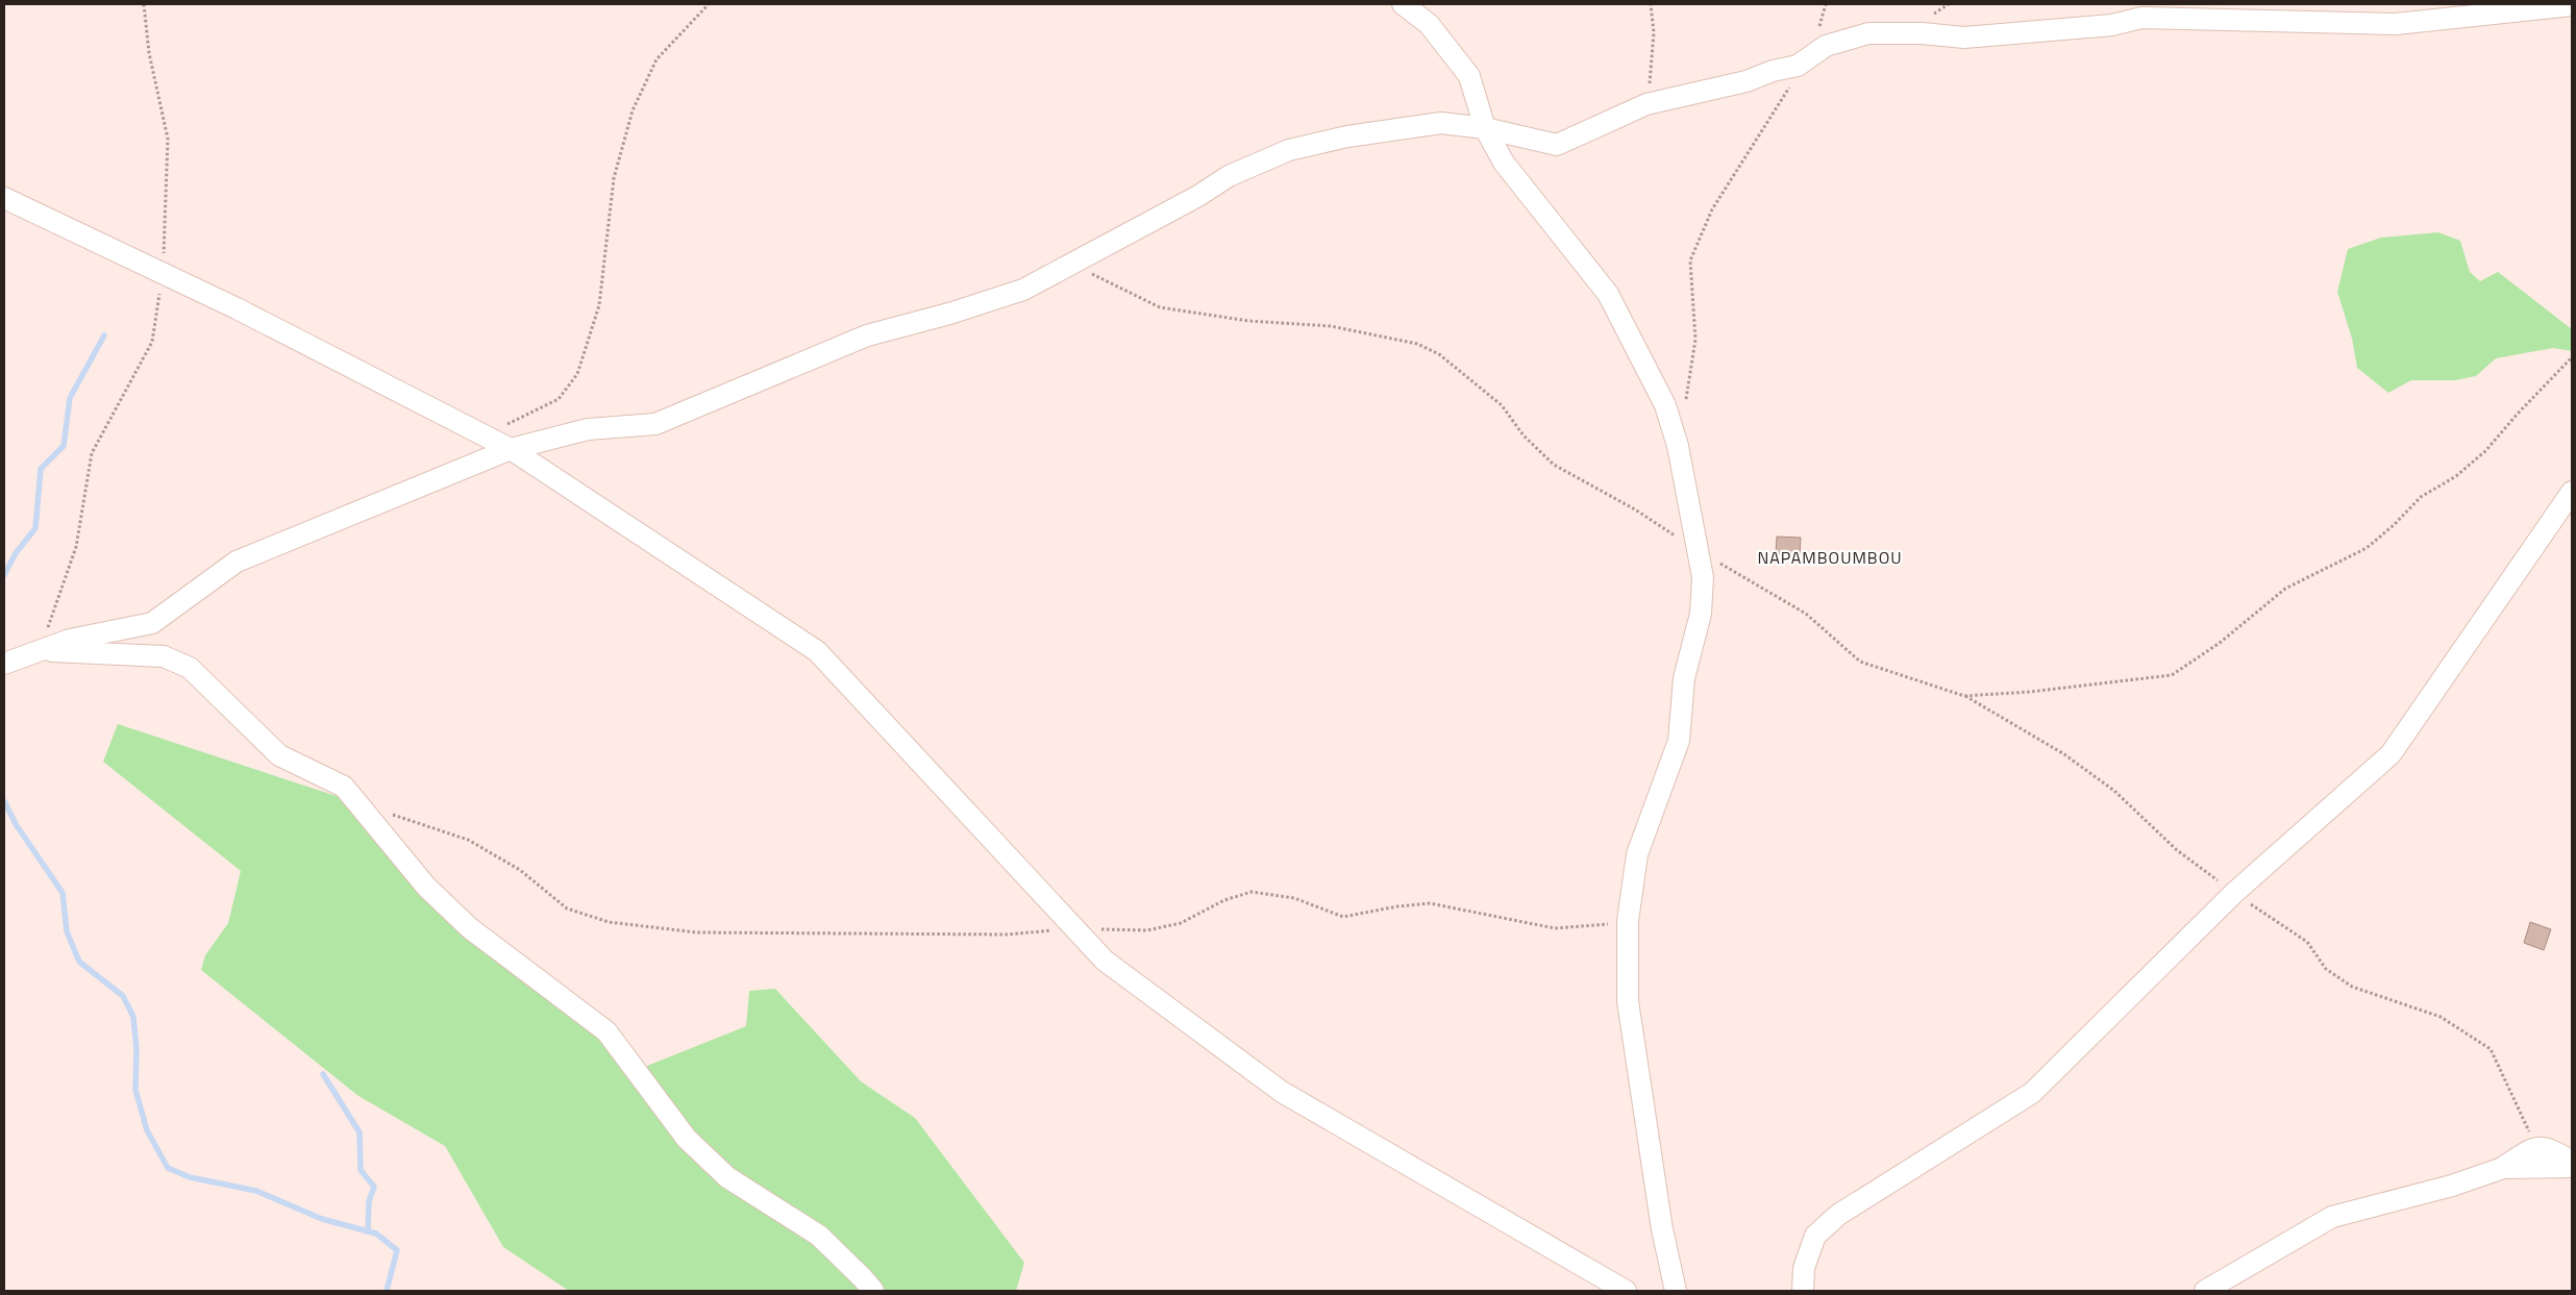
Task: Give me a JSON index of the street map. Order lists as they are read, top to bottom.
{
  "districts": ["NAPAMBOUMBOU"]
}
